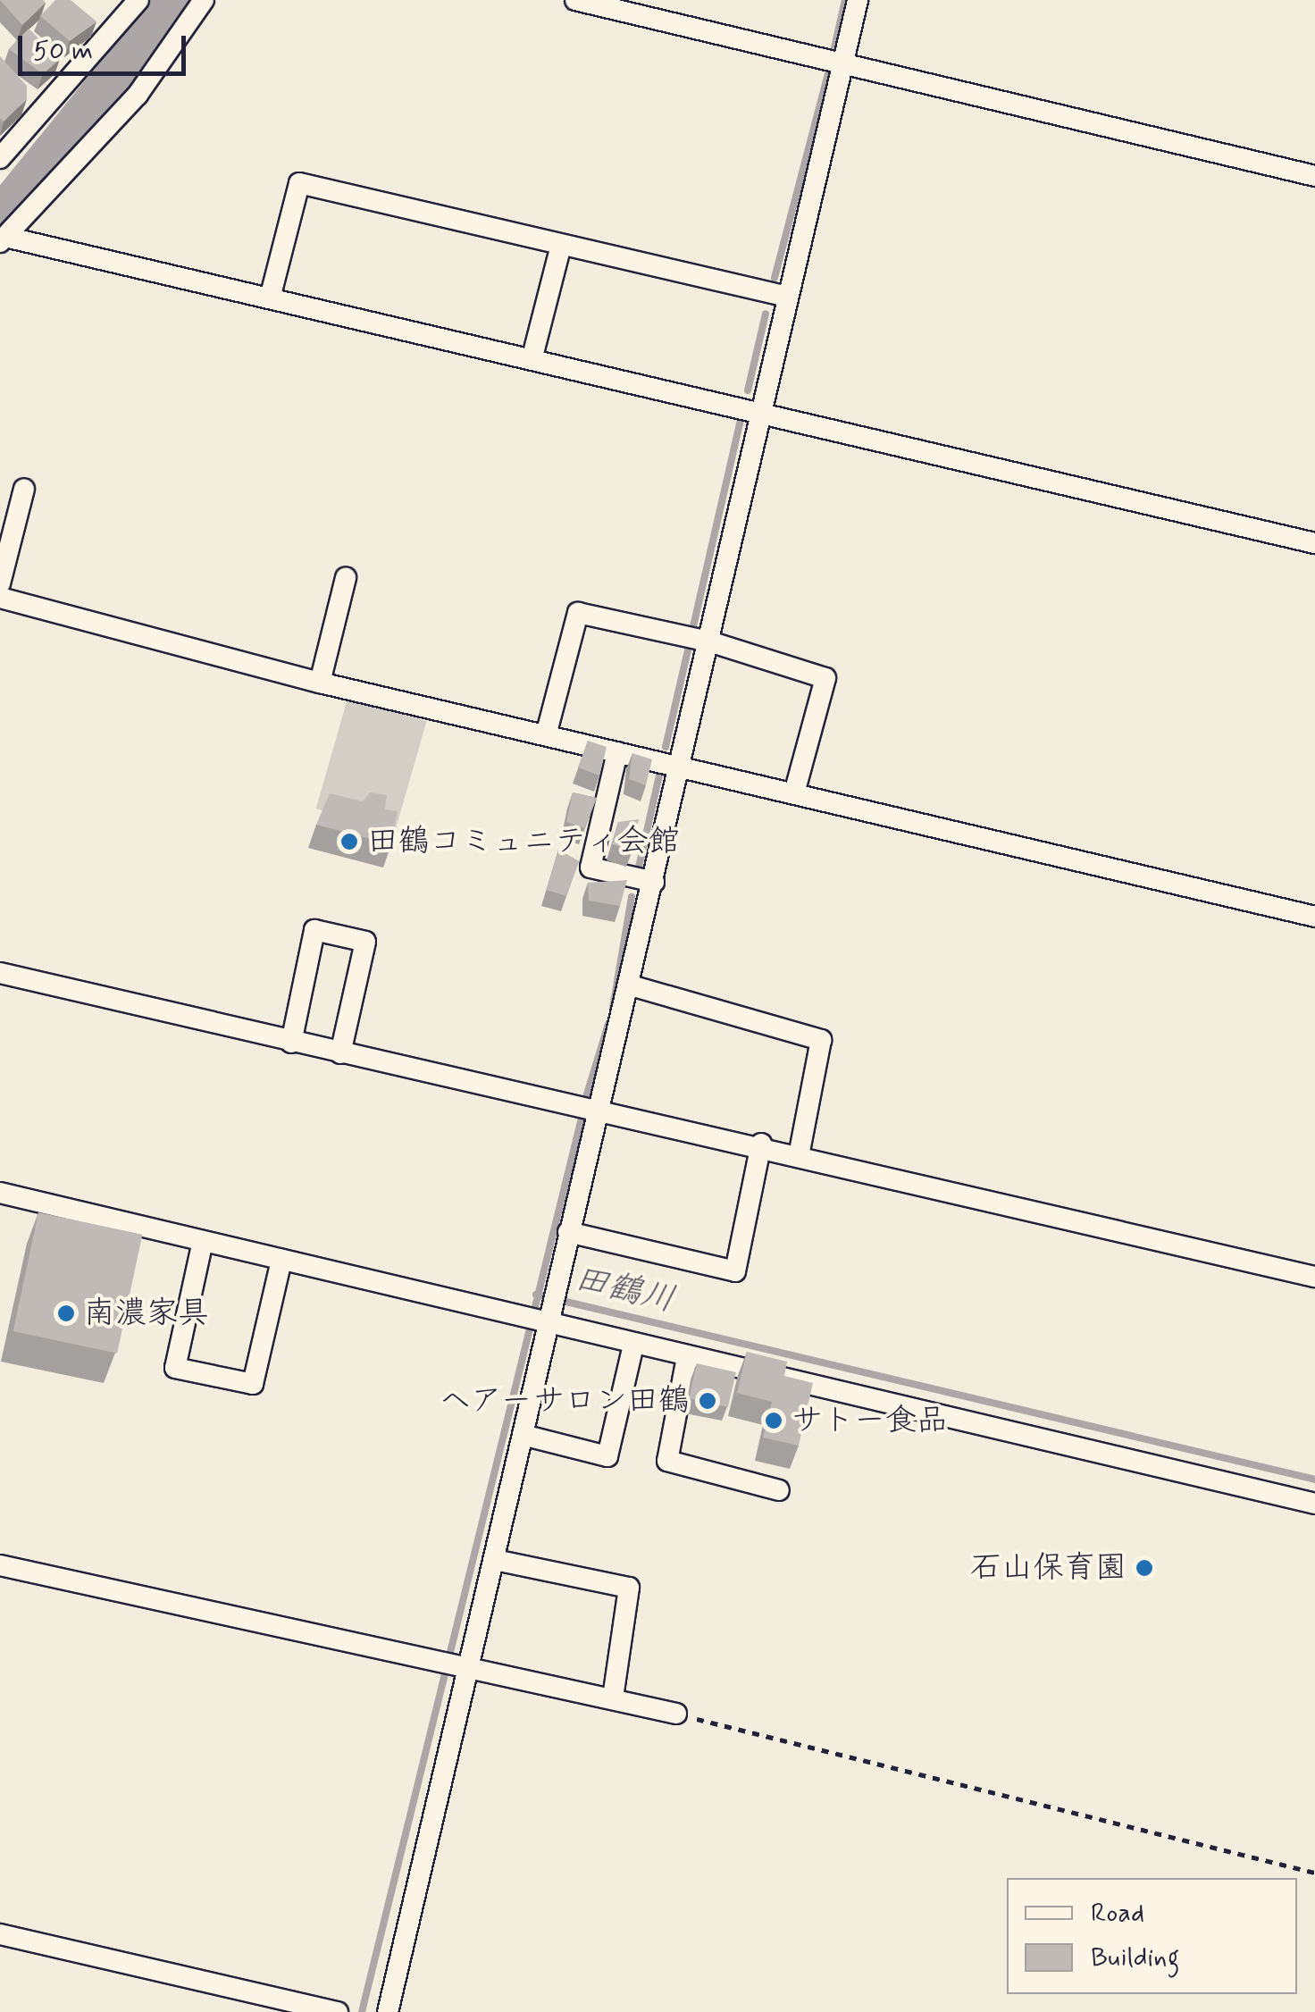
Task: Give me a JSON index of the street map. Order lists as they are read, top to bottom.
{
  "water": ["田鶴川"],
  "places": [
    "田鶴コミュニティ会館",
    "南濃家具",
    "ヘアーサロン田鶴",
    "サトー食品",
    "石山保育園"
  ],
  "legend": ["Road", "Building"],
  "scale_bar": "50 m"
}
